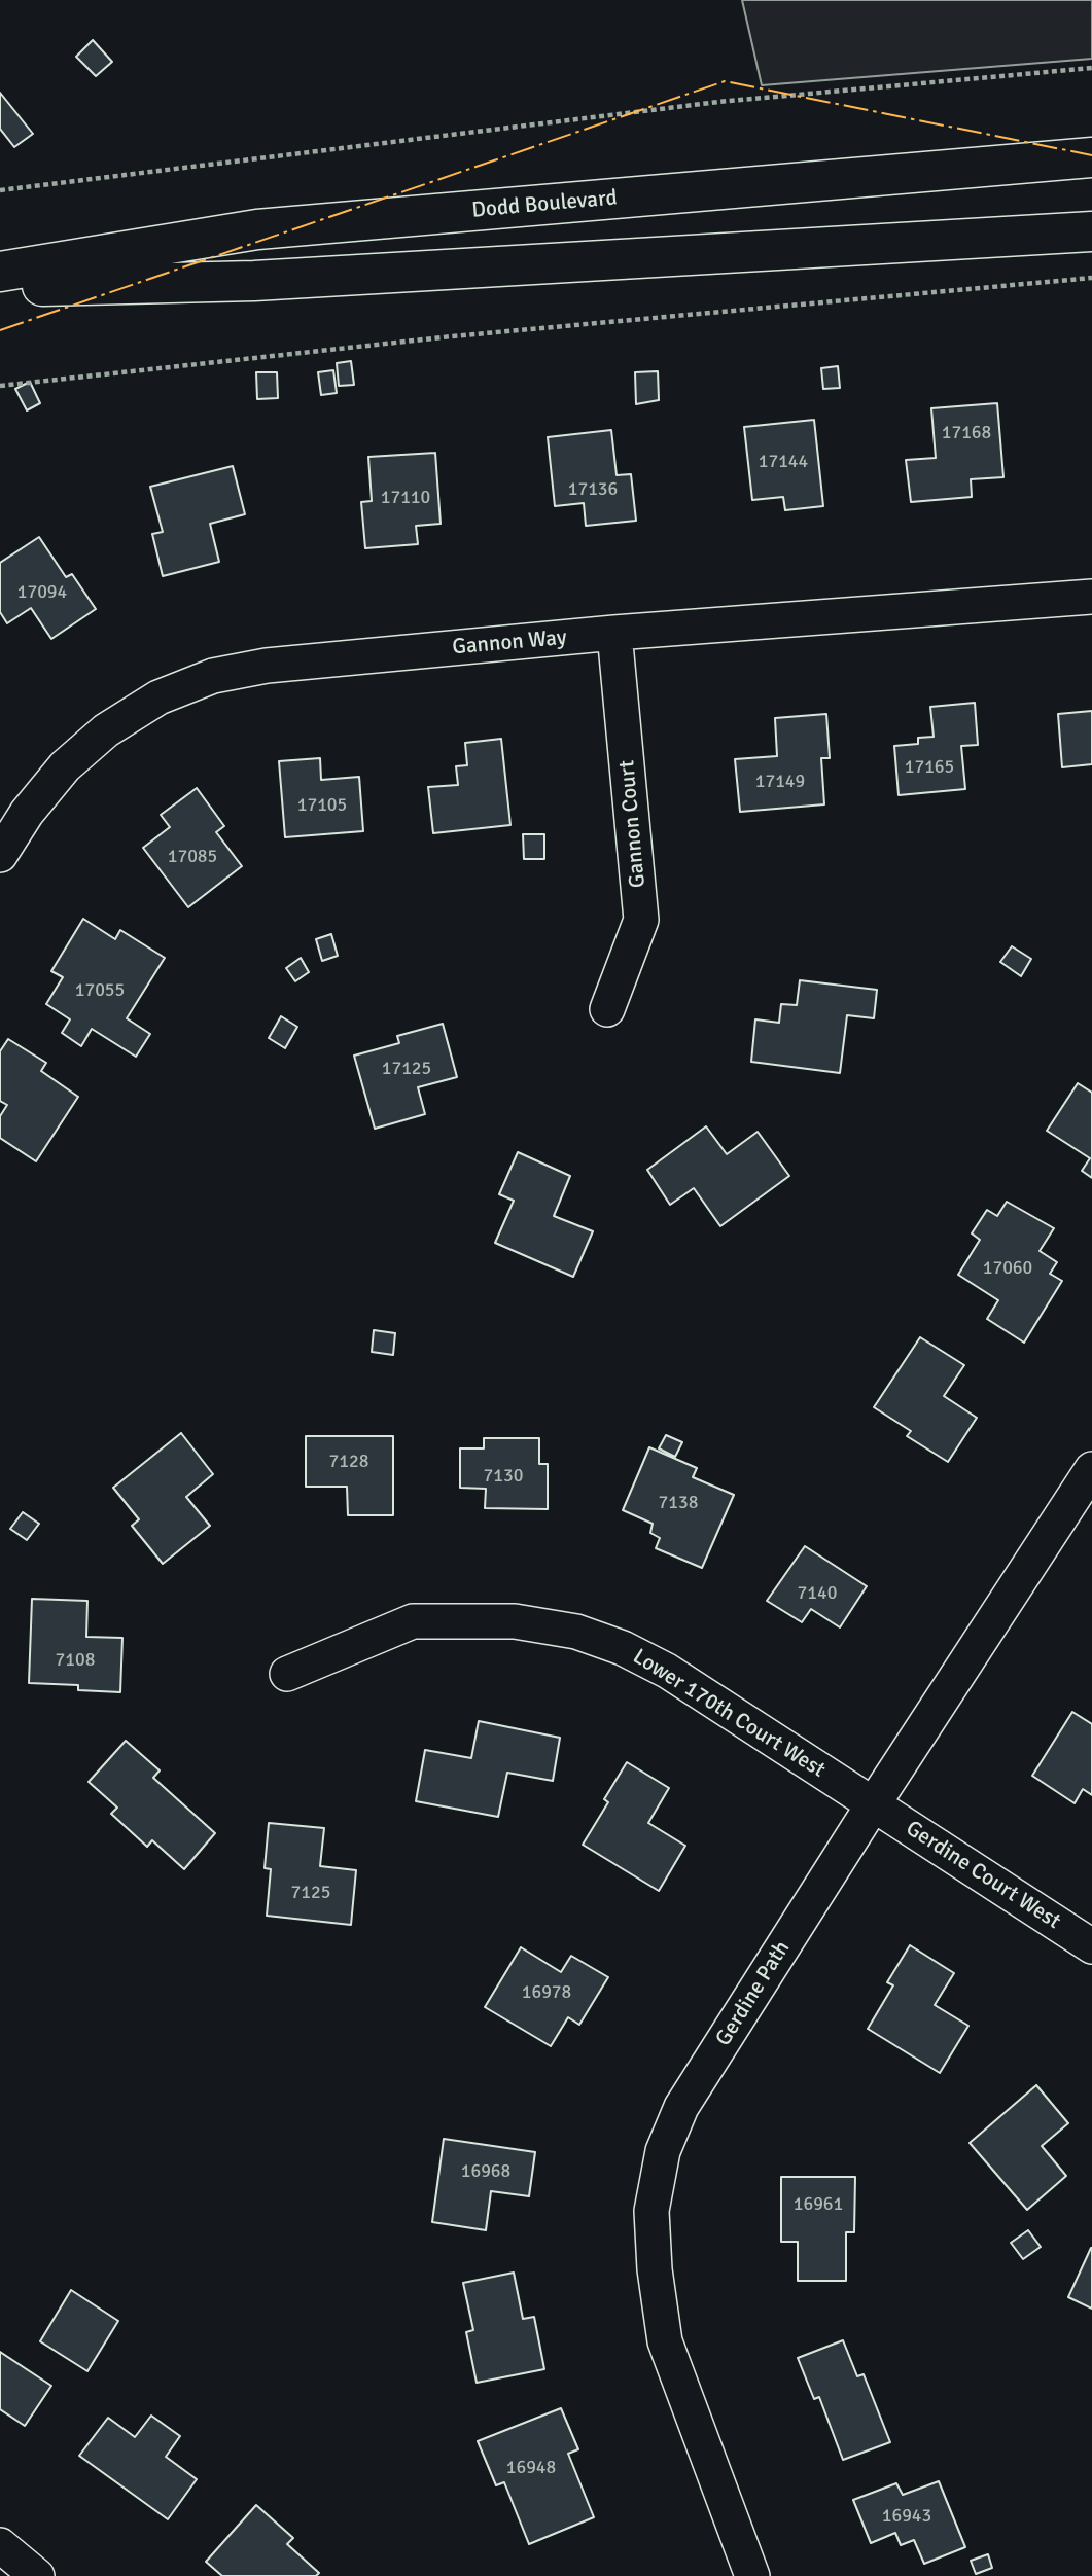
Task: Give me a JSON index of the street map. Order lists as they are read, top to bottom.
{
  "streets": {
    "street": [
      "Dodd Boulevard",
      "Gannon Way",
      "Gannon Court",
      "Lower 170th Court West",
      "Gerdine Court West",
      "Gerdine Path"
    ]
  },
  "crossings": [
    ["Gannon Way", "Gannon Court"],
    ["Lower 170th Court West", "Gerdine Court West"],
    ["Lower 170th Court West", "Gerdine Path"],
    ["Gerdine Court West", "Gerdine Path"]
  ],
  "house_numbers": [
    "17168",
    "17144",
    "17136",
    "17110",
    "17094",
    "17165",
    "17149",
    "17105",
    "17085",
    "17055",
    "17125",
    "17060",
    "7128",
    "7130",
    "7138",
    "7140",
    "7108",
    "7125",
    "16978",
    "16968",
    "16961",
    "16948",
    "16943"
  ]
}
